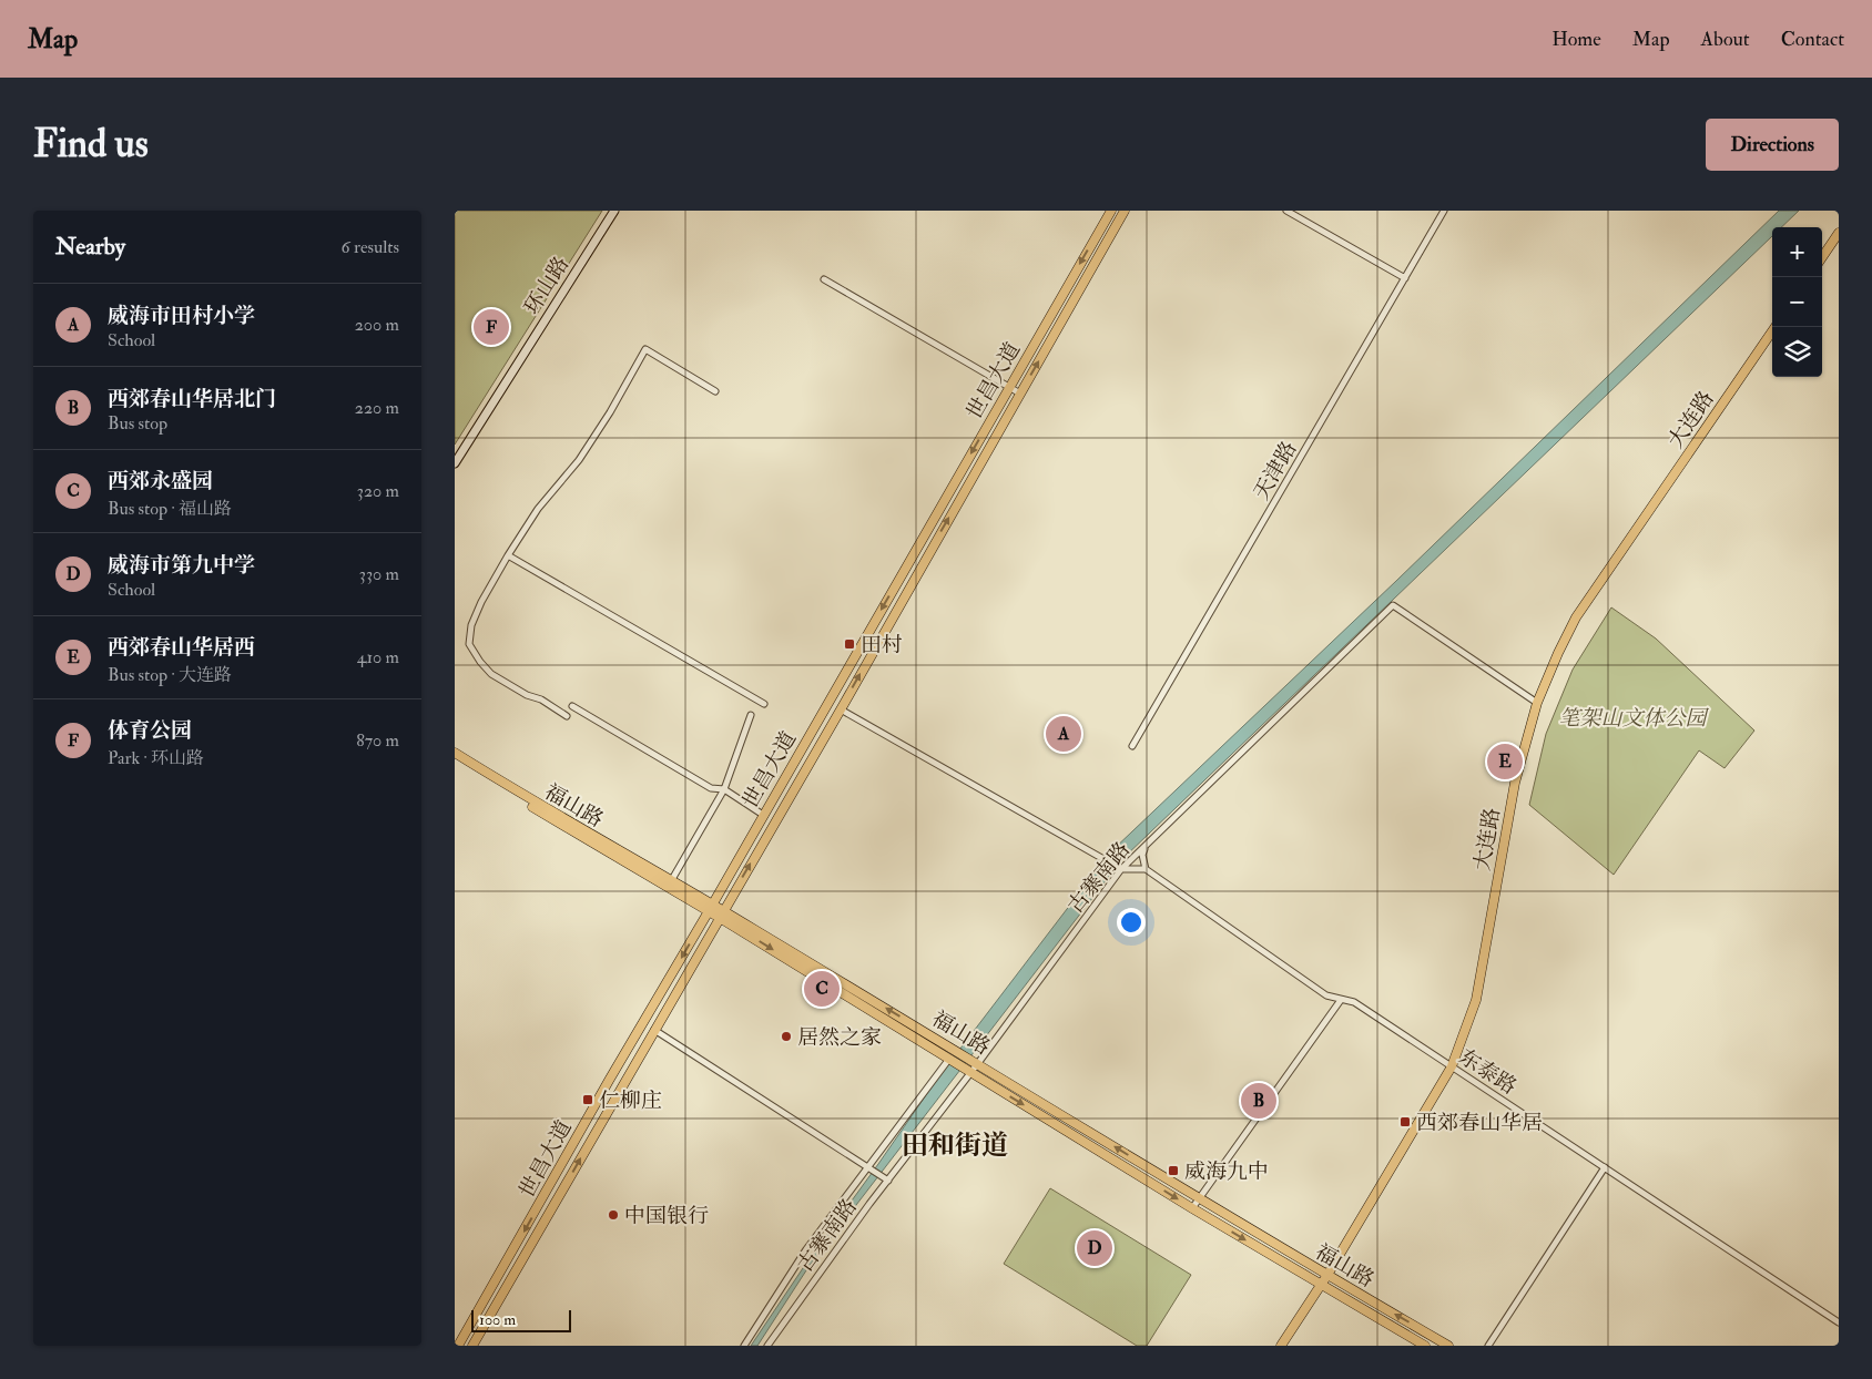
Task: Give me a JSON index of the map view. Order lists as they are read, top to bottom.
{
  "streets": {
    "main road": [
      "环山路",
      "世昌大道",
      "大连路",
      "福山路"
    ],
    "street": ["天津路", "古寨南路", "东泰路"]
  },
  "crossings": [
    ["世昌大道", "福山路"],
    ["大连路", "福山路"],
    ["大连路", "古寨南路"],
    ["大连路", "东泰路"],
    ["福山路", "古寨南路"]
  ],
  "districts": ["田和街道"],
  "parks": ["笔架山文体公园"],
  "places": {
    "transit": [
      "田村",
      "仁柳庄",
      "西郊春山华居",
      "威海九中"
    ],
    "other": ["居然之家", "中国银行"]
  },
  "scale_bar": "100 m",
  "page": {
    "header": "Map",
    "nav": [
      "Home",
      "Map",
      "About",
      "Contact"
    ],
    "buttons": "Directions",
    "title": "Find us",
    "heading": ["Nearby", "6 results"],
    "map_buttons": ["+", "−"],
    "list": [
      {
        "mark": "A",
        "name": "威海市田村小学",
        "note": "School",
        "value": "200 m"
      },
      {
        "mark": "B",
        "name": "西郊春山华居北门",
        "note": "Bus stop",
        "value": "220 m"
      },
      {
        "mark": "C",
        "name": "西郊永盛园",
        "note": "Bus stop · 福山路",
        "value": "320 m"
      },
      {
        "mark": "D",
        "name": "威海市第九中学",
        "note": "School",
        "value": "330 m"
      },
      {
        "mark": "E",
        "name": "西郊春山华居西",
        "note": "Bus stop · 大连路",
        "value": "410 m"
      },
      {
        "mark": "F",
        "name": "体育公园",
        "note": "Park · 环山路",
        "value": "870 m"
      }
    ],
    "pins": [
      "F",
      "A",
      "E",
      "C",
      "B",
      "D"
    ],
    "scale": "100 m"
  }
}
